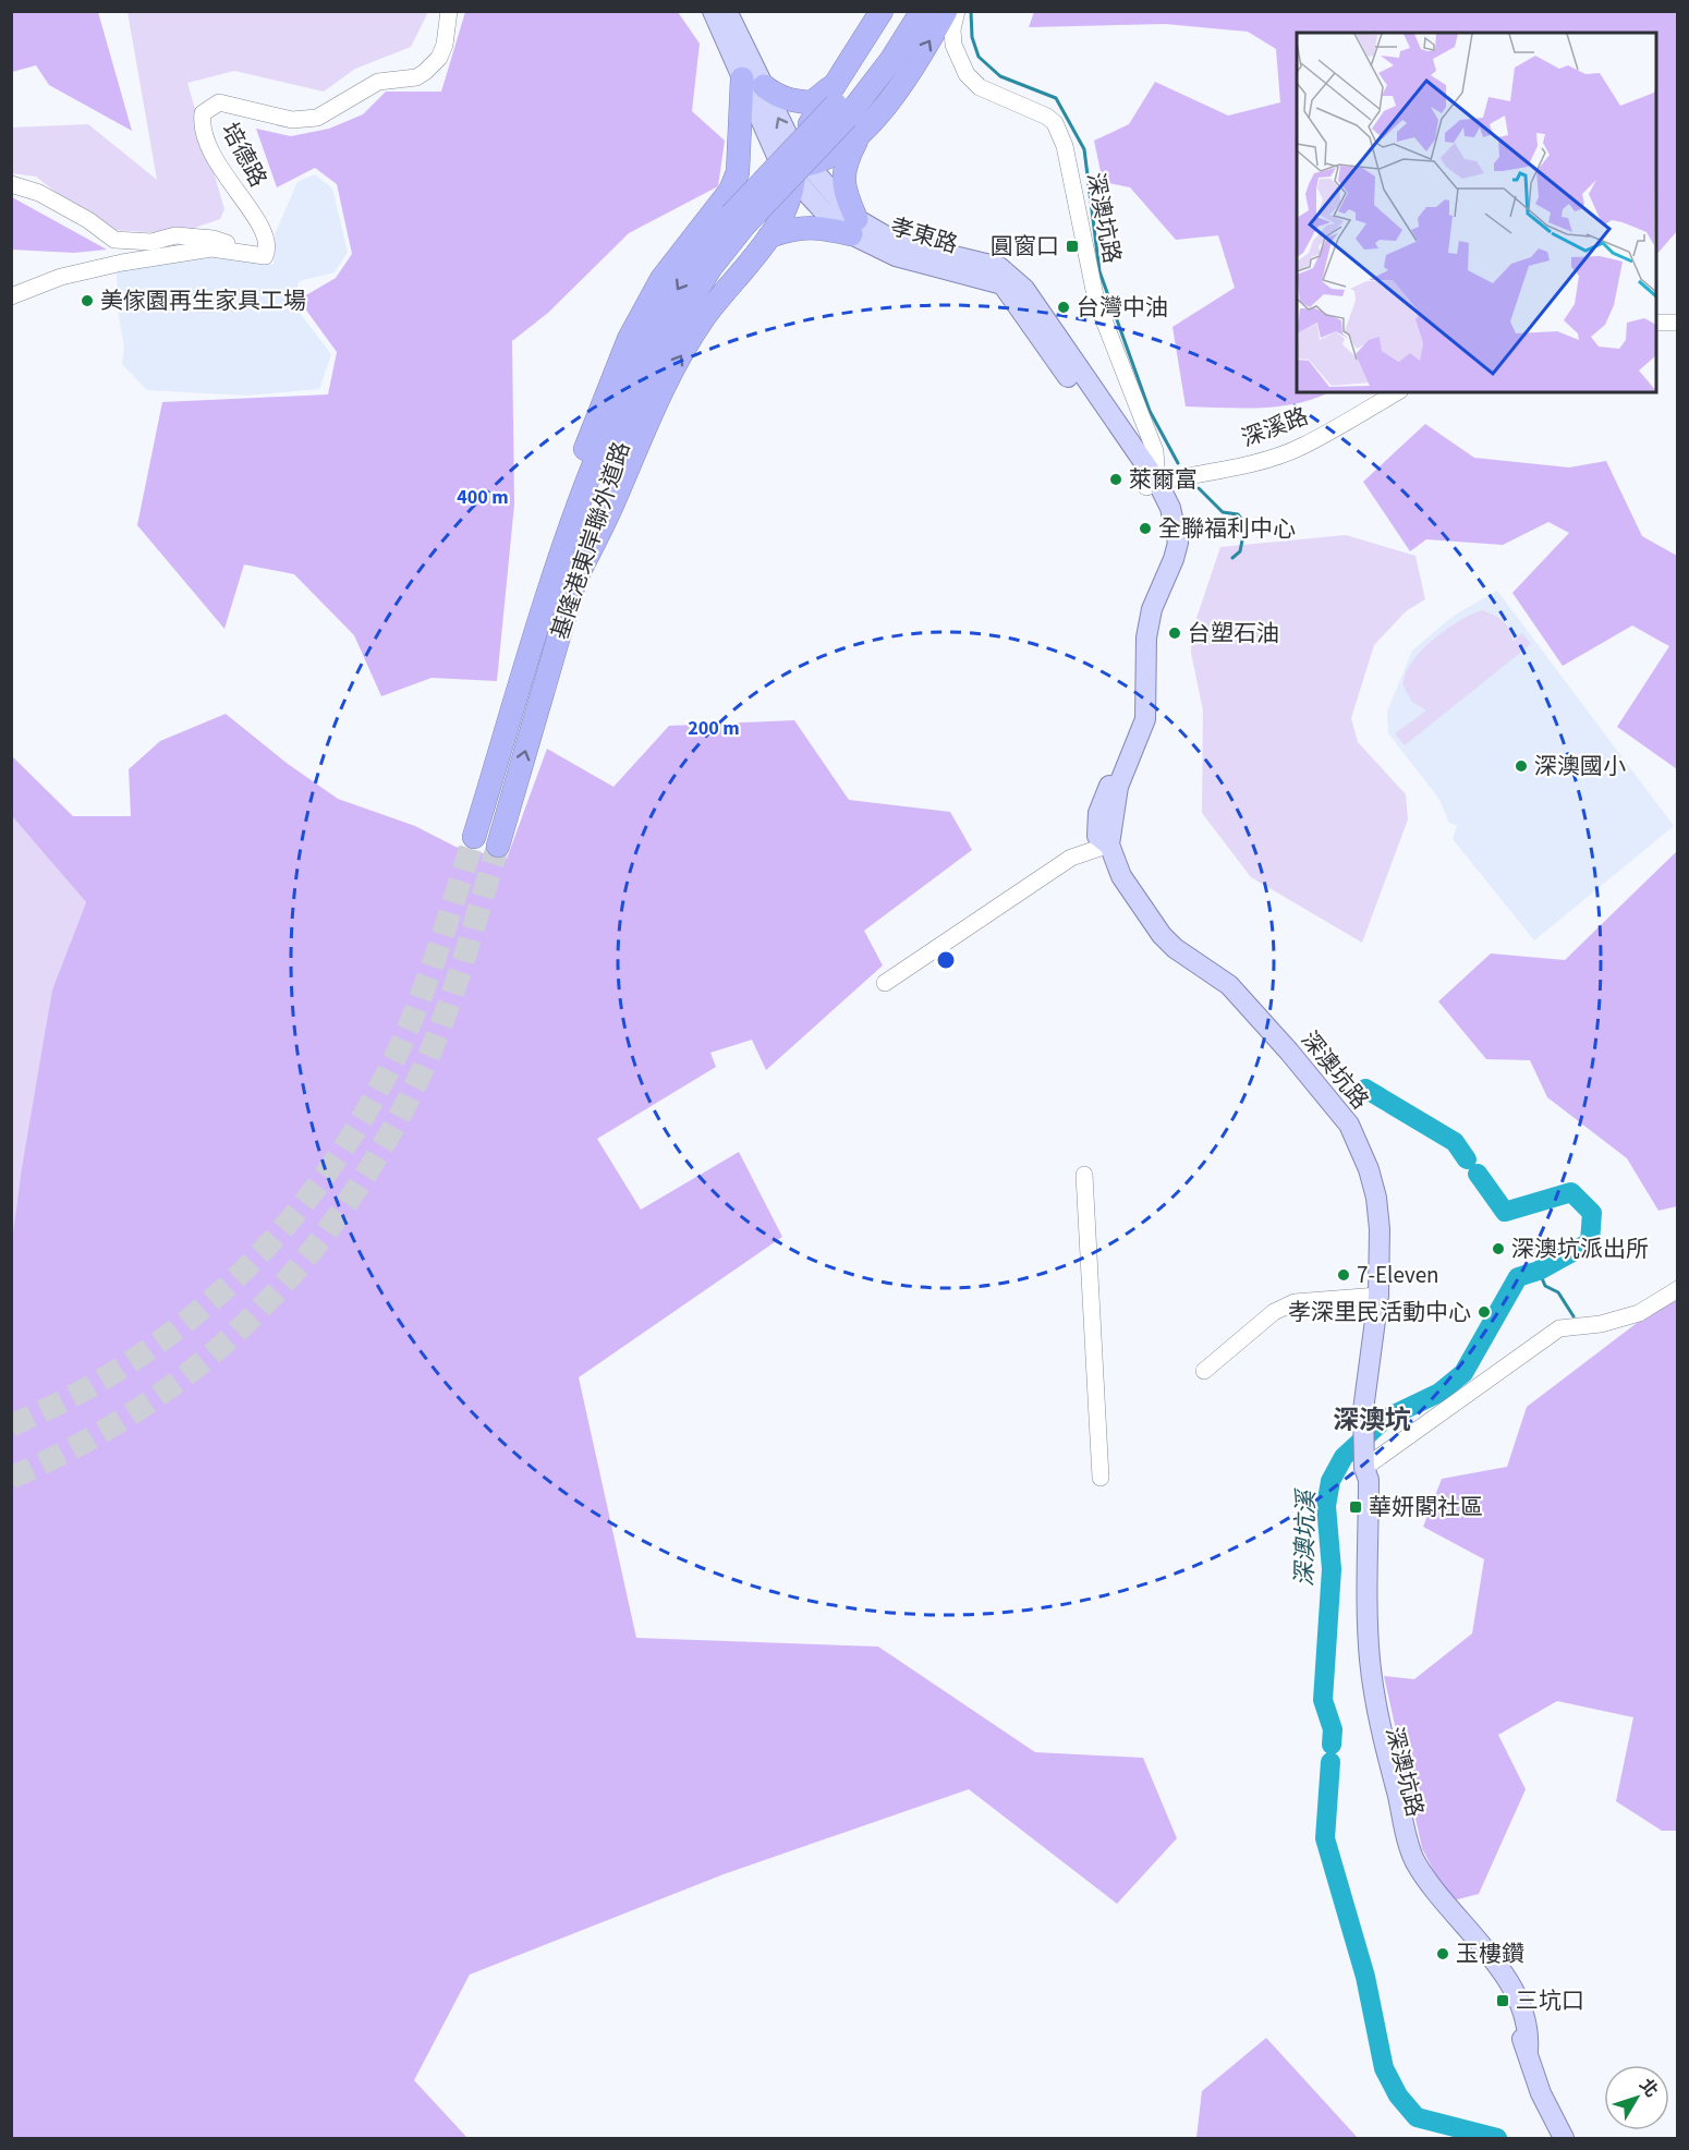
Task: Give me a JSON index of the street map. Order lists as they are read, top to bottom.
{
  "streets": {
    "highway": ["基隆港東岸聯外道路"],
    "main road": ["深澳坑路", "孝東路"],
    "street": ["培德路", "深溪路"]
  },
  "crossings": [
    ["深澳坑路", "孝東路"],
    ["深澳坑路", "深溪路"],
    ["孝東路", "深溪路"]
  ],
  "districts": ["深澳坑"],
  "water": ["深澳坑溪"],
  "places": {
    "transit": ["圓窗口", "華妍閣社區", "三坑口"],
    "other": [
      "美傢園再生家具工場",
      "台灣中油",
      "萊爾富",
      "全聯福利中心",
      "台塑石油",
      "深澳國小",
      "深澳坑派出所",
      "7-Eleven",
      "孝深里民活動中心",
      "玉樓鑽"
    ]
  },
  "north": "top right",
  "rings": ["400 m", "200 m"]
}
